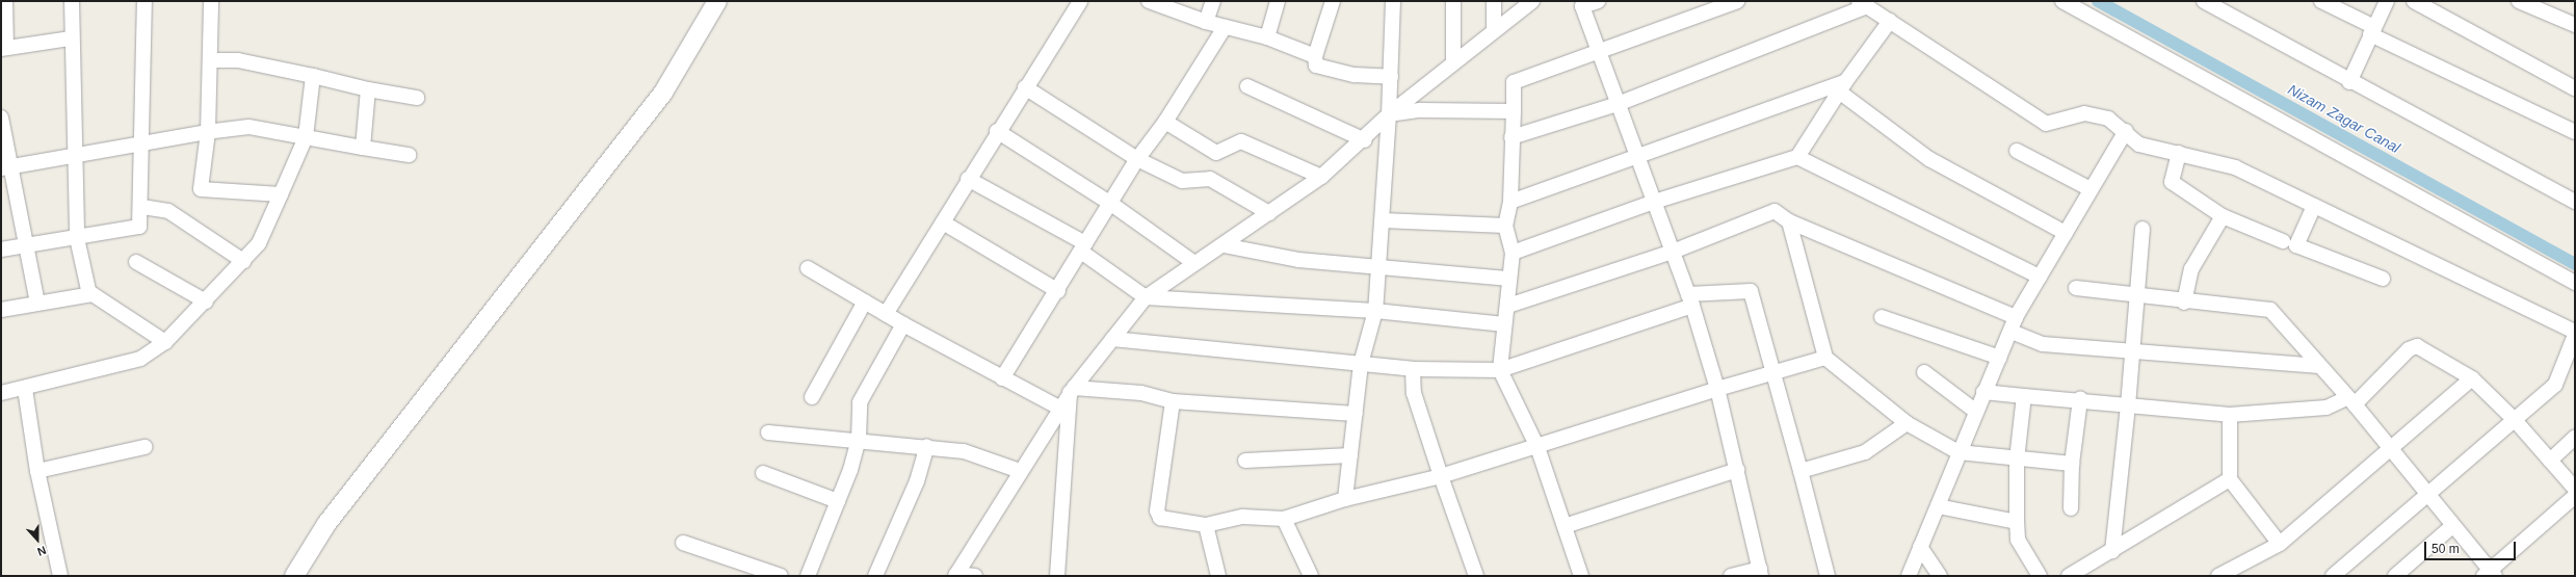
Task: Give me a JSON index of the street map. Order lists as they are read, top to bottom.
{
  "water": ["Nizam Zagar Canal"],
  "scale_bar": "50 m",
  "north": "bottom"
}
